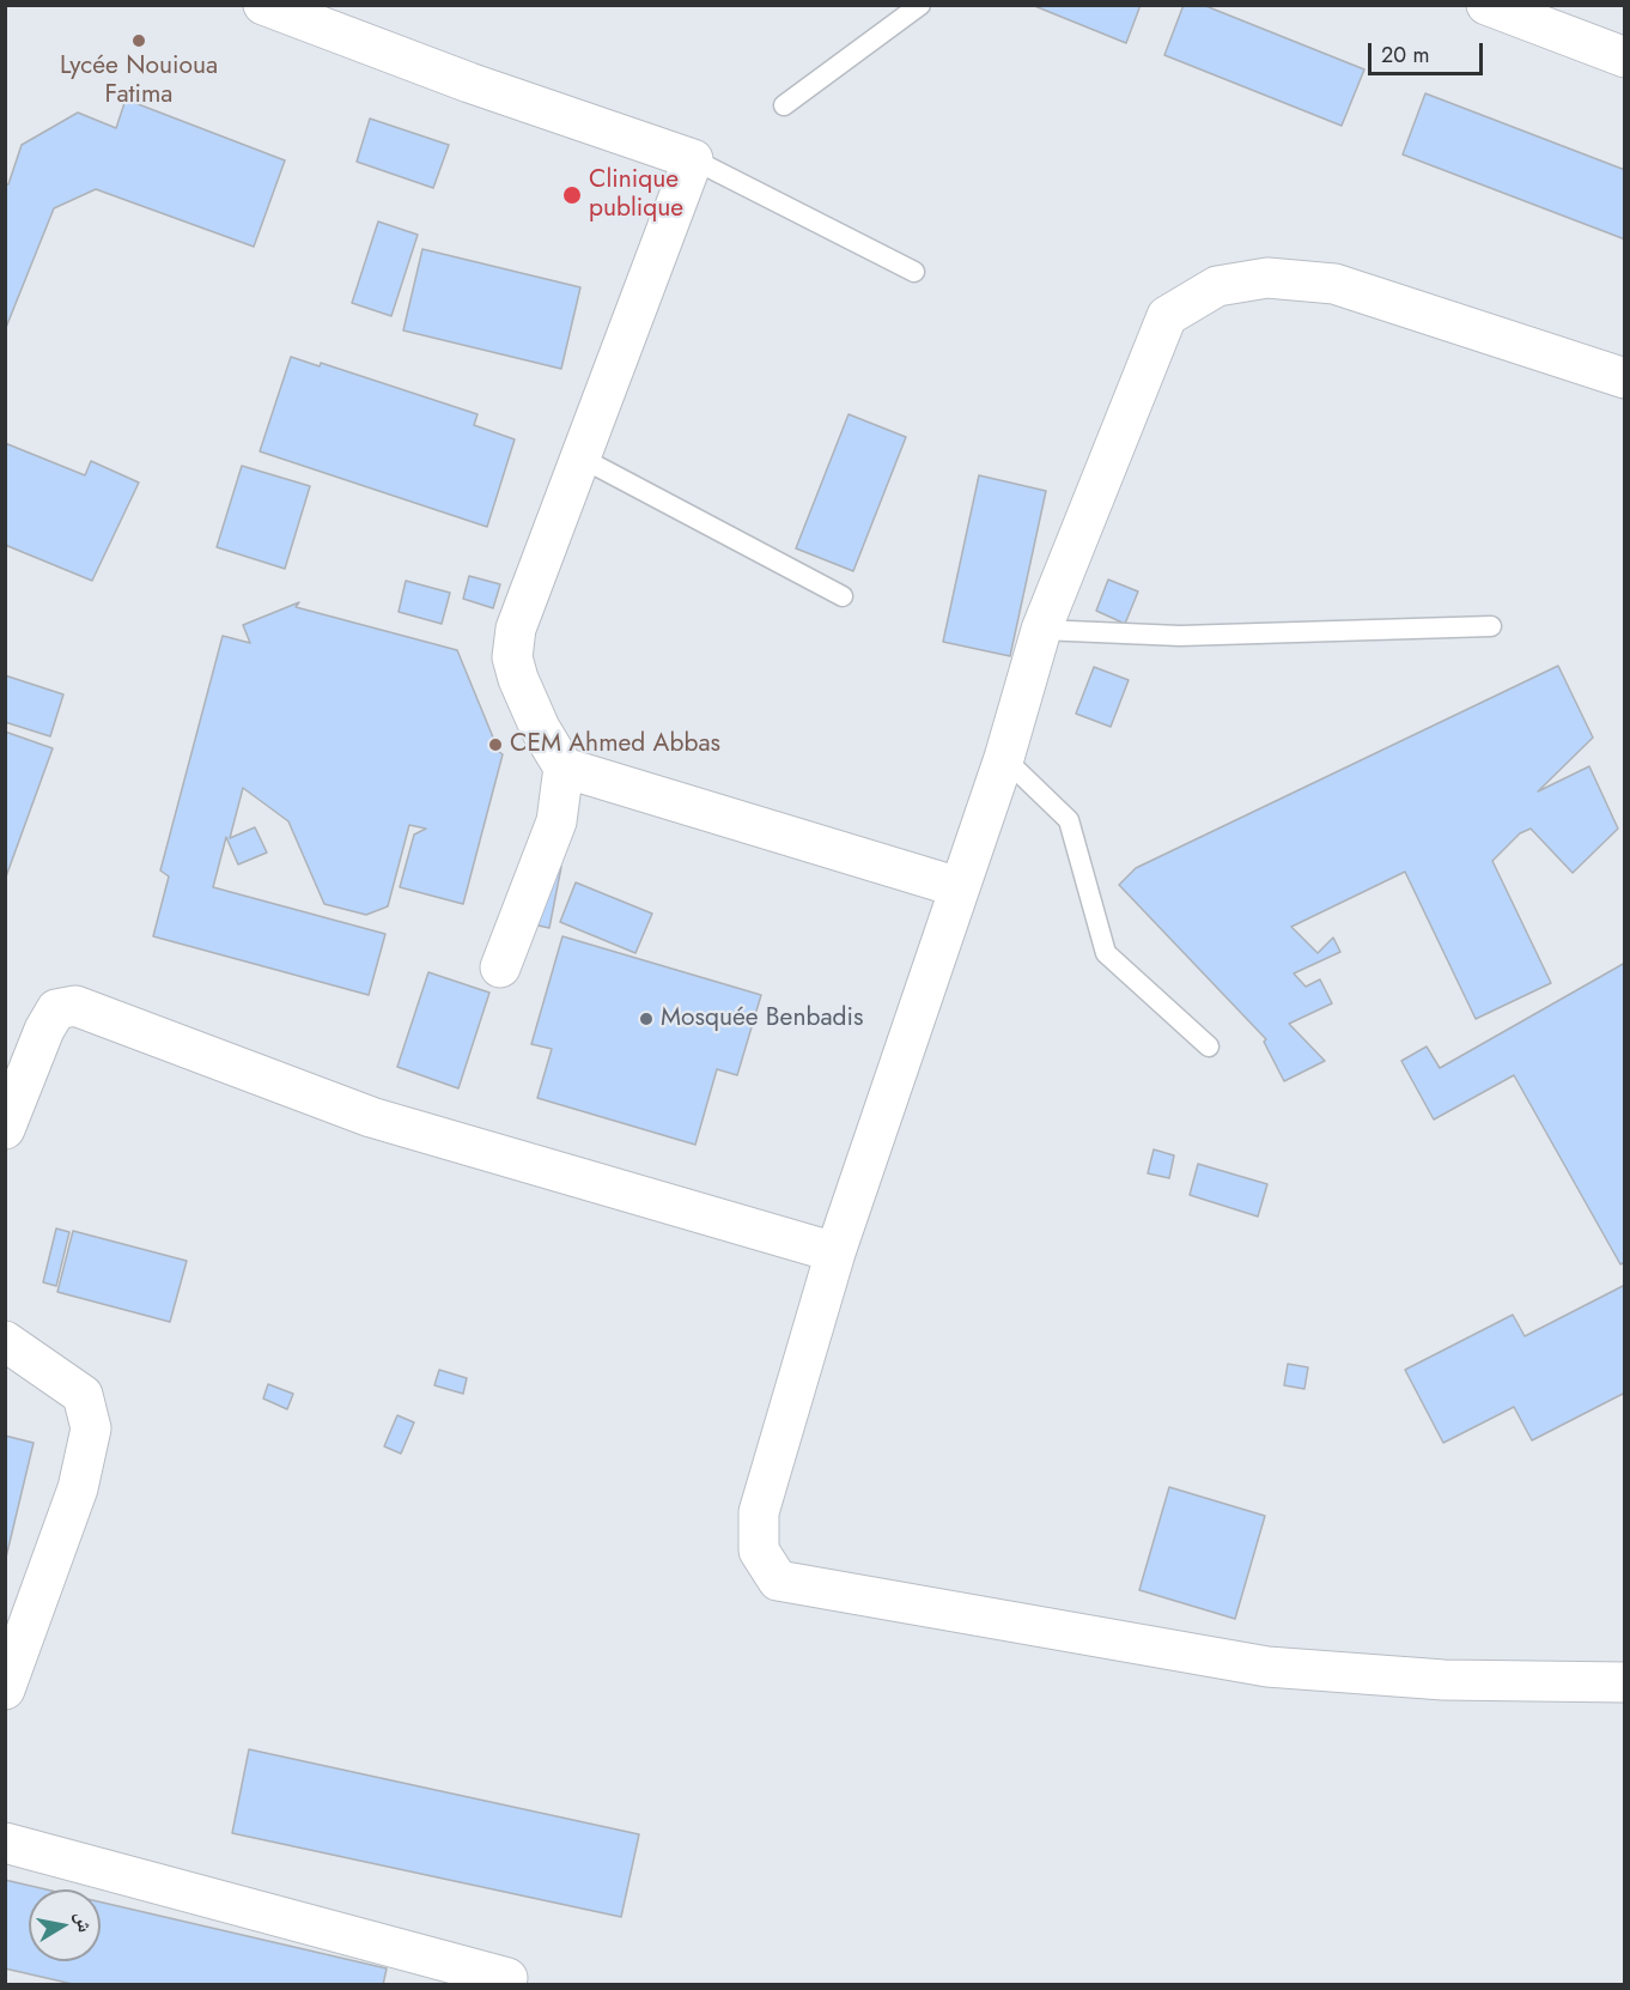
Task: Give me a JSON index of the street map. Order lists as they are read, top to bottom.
{
  "places": [
    "Lycée Nouioua Fatima",
    "Clinique publique",
    "CEM Ahmed Abbas",
    "Mosquée Benbadis"
  ],
  "scale_bar": "20 m",
  "north": "right"
}
